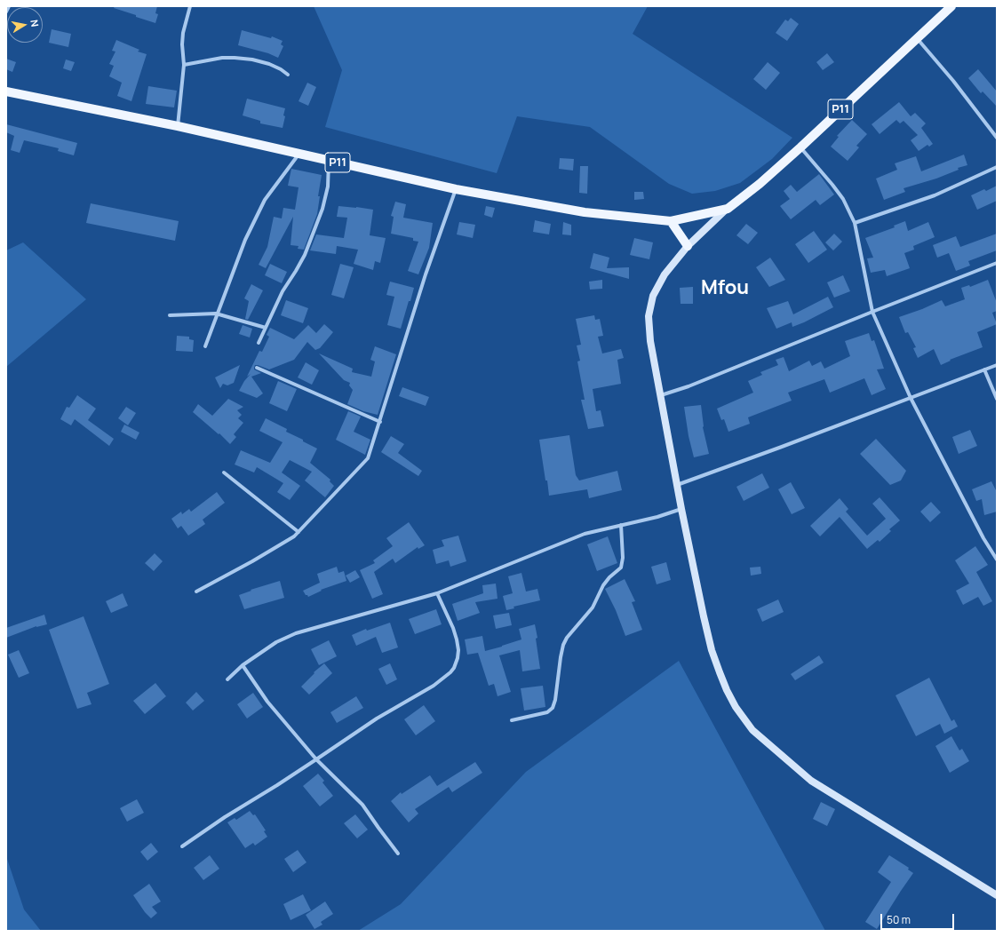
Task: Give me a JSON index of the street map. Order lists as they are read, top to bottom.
{
  "streets": {
    "main road": ["P11"]
  },
  "districts": ["Mfou"],
  "scale_bar": "50 m",
  "north": "right"
}
